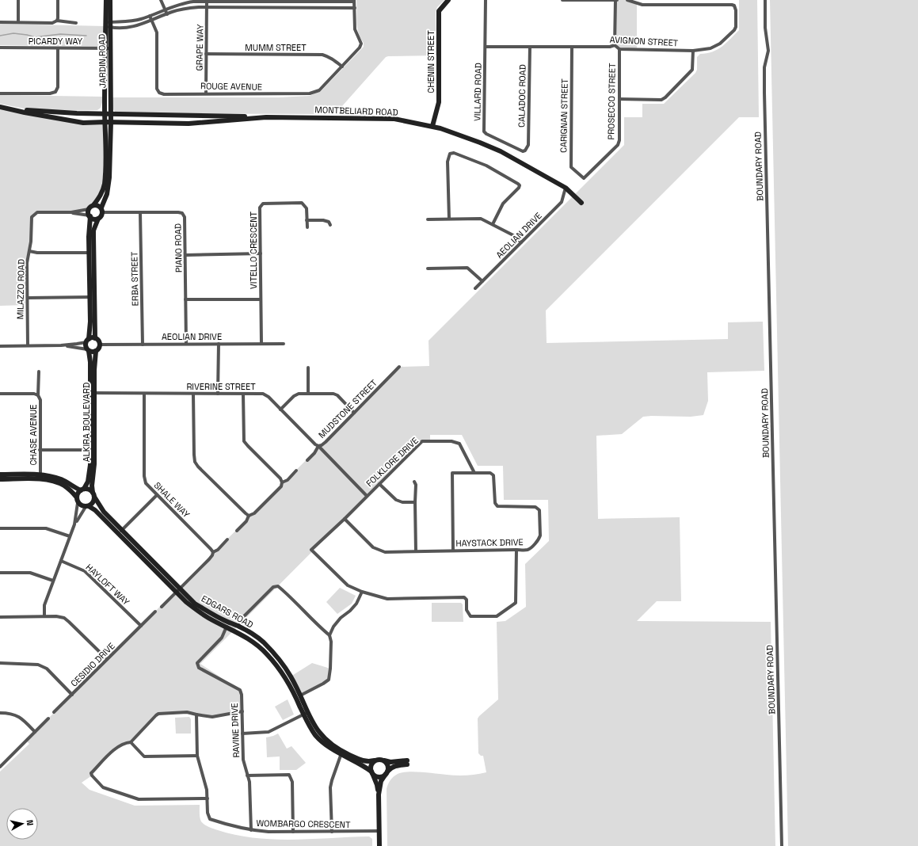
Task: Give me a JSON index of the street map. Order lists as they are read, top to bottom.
{
  "streets": {
    "street": [
      "PICARDY WAY",
      "AVIGNON STREET",
      "GRAPE WAY",
      "MUMM STREET",
      "JARDIN ROAD",
      "CHENIN STREET",
      "ROUGE AVENUE",
      "VILLARD ROAD",
      "CALADOC ROAD",
      "PROSECCO STREET",
      "MONTBELIARD ROAD",
      "CARIGNAN STREET",
      "BOUNDARY ROAD",
      "AEOLIAN DRIVE",
      "PIANO ROAD",
      "VITELLO CRESCENT",
      "ERBA STREET",
      "MILAZZO ROAD",
      "RIVERINE STREET",
      "MUDSTONE STREET",
      "ALKIRA BOULEVARD",
      "CHASE AVENUE",
      "FOLKLORE DRIVE",
      "SHALE WAY",
      "HAYSTACK DRIVE",
      "HAYLOFT WAY",
      "EDGARS ROAD",
      "CESIDIO DRIVE",
      "RAVINE DRIVE",
      "WOMBARGO CRESCENT"
    ]
  },
  "crossings": [
    ["PICARDY WAY", "JARDIN ROAD"],
    ["AVIGNON STREET", "VILLARD ROAD"],
    ["AVIGNON STREET", "CALADOC ROAD"],
    ["AVIGNON STREET", "PROSECCO STREET"],
    ["AVIGNON STREET", "CARIGNAN STREET"],
    ["GRAPE WAY", "MUMM STREET"],
    ["GRAPE WAY", "ROUGE AVENUE"],
    ["MUMM STREET", "ROUGE AVENUE"],
    ["JARDIN ROAD", "MONTBELIARD ROAD"],
    ["CHENIN STREET", "MONTBELIARD ROAD"],
    ["VILLARD ROAD", "CALADOC ROAD"],
    ["PROSECCO STREET", "CARIGNAN STREET"],
    ["MONTBELIARD ROAD", "AEOLIAN DRIVE"],
    ["AEOLIAN DRIVE", "PIANO ROAD"],
    ["AEOLIAN DRIVE", "VITELLO CRESCENT"],
    ["AEOLIAN DRIVE", "ERBA STREET"],
    ["AEOLIAN DRIVE", "ALKIRA BOULEVARD"],
    ["PIANO ROAD", "ERBA STREET"],
    ["PIANO ROAD", "MILAZZO ROAD"],
    ["RIVERINE STREET", "MUDSTONE STREET"],
    ["RIVERINE STREET", "ALKIRA BOULEVARD"],
    ["RIVERINE STREET", "FOLKLORE DRIVE"],
    ["RIVERINE STREET", "SHALE WAY"],
    ["ALKIRA BOULEVARD", "EDGARS ROAD"],
    ["FOLKLORE DRIVE", "HAYSTACK DRIVE"],
    ["HAYLOFT WAY", "CESIDIO DRIVE"],
    ["EDGARS ROAD", "RAVINE DRIVE"],
    ["RAVINE DRIVE", "WOMBARGO CRESCENT"]
  ],
  "north": "right"
}
